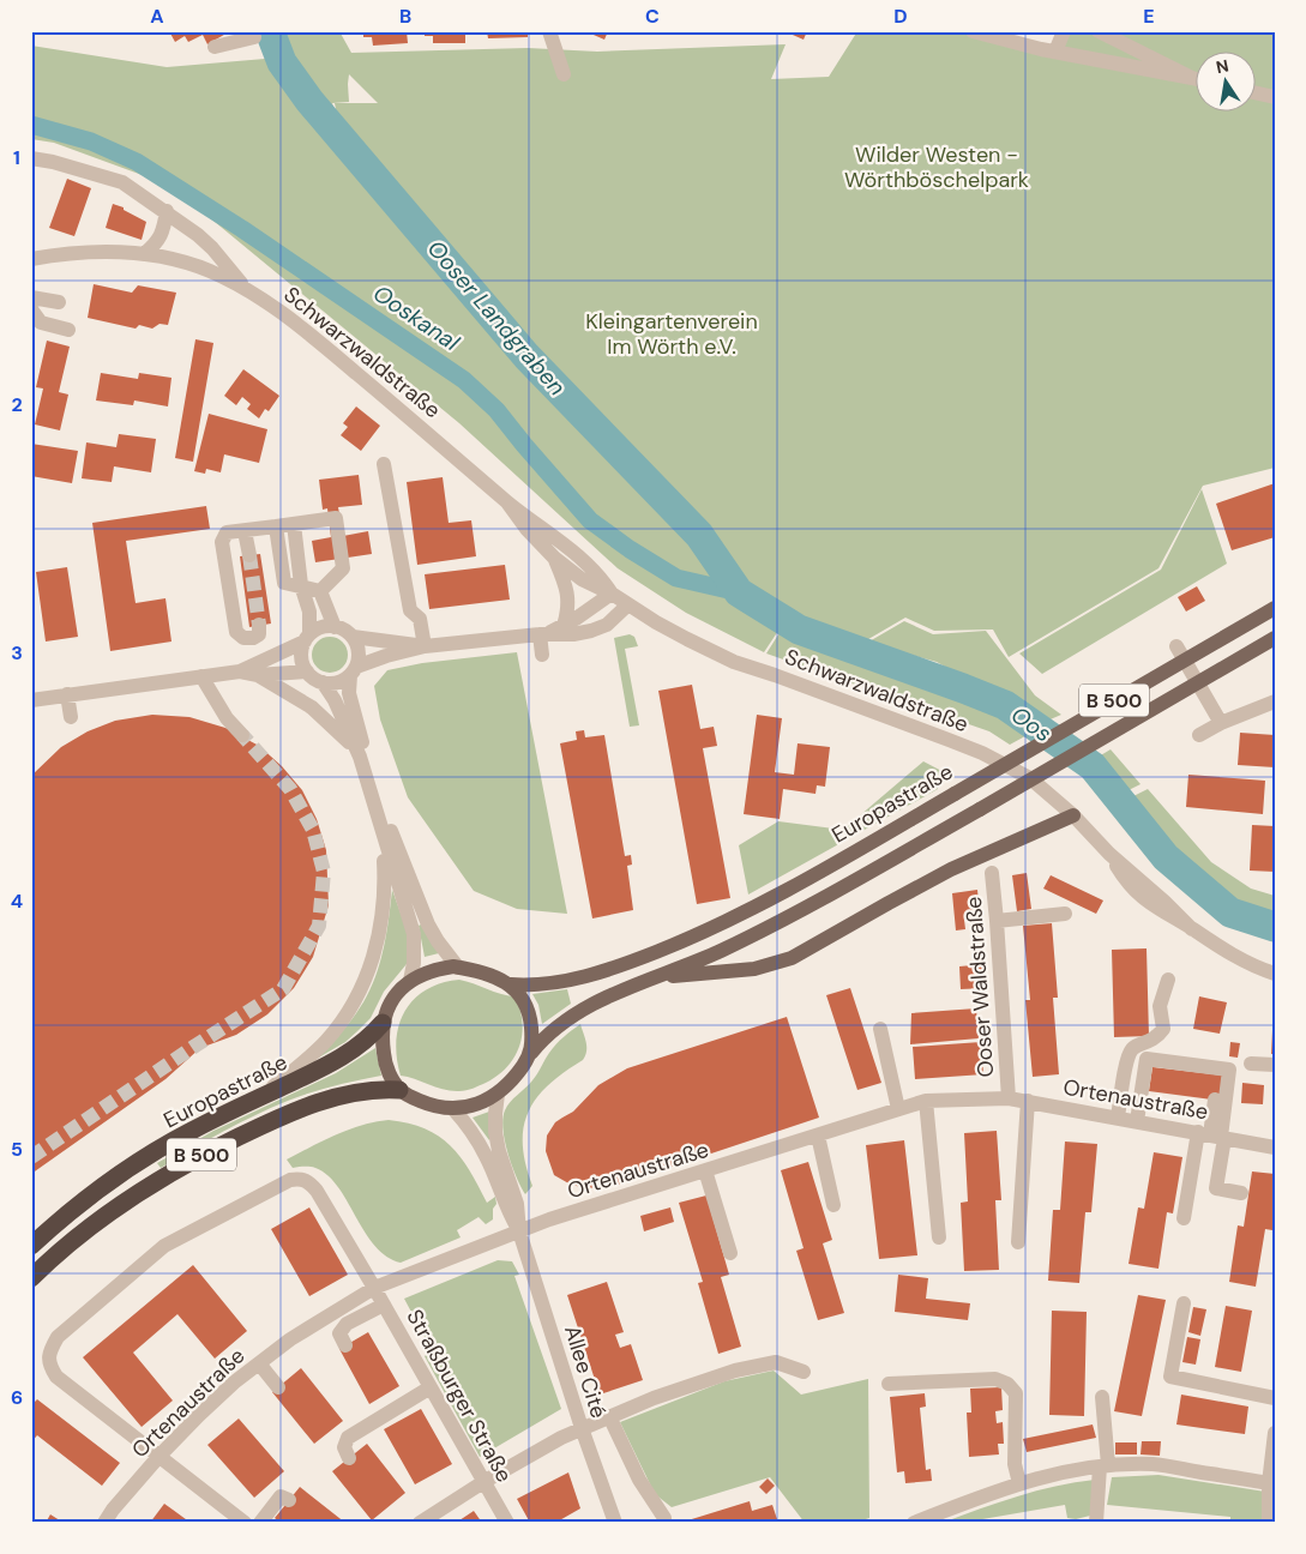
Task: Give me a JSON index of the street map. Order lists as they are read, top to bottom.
{
  "streets": {
    "highway": ["B 500", "Europastraße"],
    "street": [
      "Schwarzwaldstraße",
      "Ooser Waldstraße",
      "Ortenaustraße",
      "Allee Cité",
      "Straßburger Straße"
    ]
  },
  "crossings": [
    ["B 500", "Europastraße"],
    ["B 500", "Allee Cité"],
    ["Europastraße", "Allee Cité"],
    ["Ooser Waldstraße", "Ortenaustraße"],
    ["Ortenaustraße", "Allee Cité"],
    ["Ortenaustraße", "Straßburger Straße"]
  ],
  "water": ["Ooskanal", "Ooser Landgraben", "Oos"],
  "parks": ["Wilder Westen - Wörthböschelpark", "Kleingartenverein Im Wörth e.V."],
  "north": "top",
  "grid": {
    "columns": [
      "A",
      "B",
      "C",
      "D",
      "E"
    ],
    "rows": [
      "1",
      "2",
      "3",
      "4",
      "5",
      "6"
    ]
  }
}
